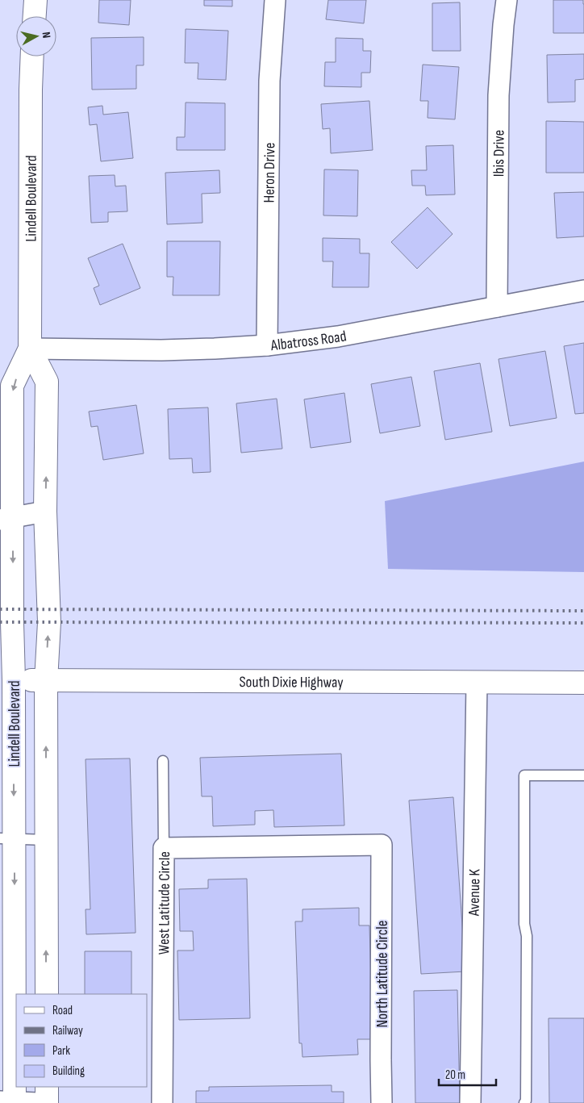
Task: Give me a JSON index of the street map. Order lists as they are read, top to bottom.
{
  "streets": {
    "street": [
      "Ibis Drive",
      "Heron Drive",
      "Lindell Boulevard",
      "Albatross Road",
      "South Dixie Highway",
      "Avenue K",
      "West Latitude Circle",
      "North Latitude Circle"
    ]
  },
  "crossings": [
    ["Ibis Drive", "Albatross Road"],
    ["Heron Drive", "Albatross Road"],
    ["Lindell Boulevard", "Albatross Road"],
    ["Lindell Boulevard", "South Dixie Highway"],
    ["South Dixie Highway", "Avenue K"],
    ["West Latitude Circle", "North Latitude Circle"]
  ],
  "legend": [
    "Road",
    "Railway",
    "Park",
    "Building"
  ],
  "scale_bar": "20 m",
  "north": "right"
}
